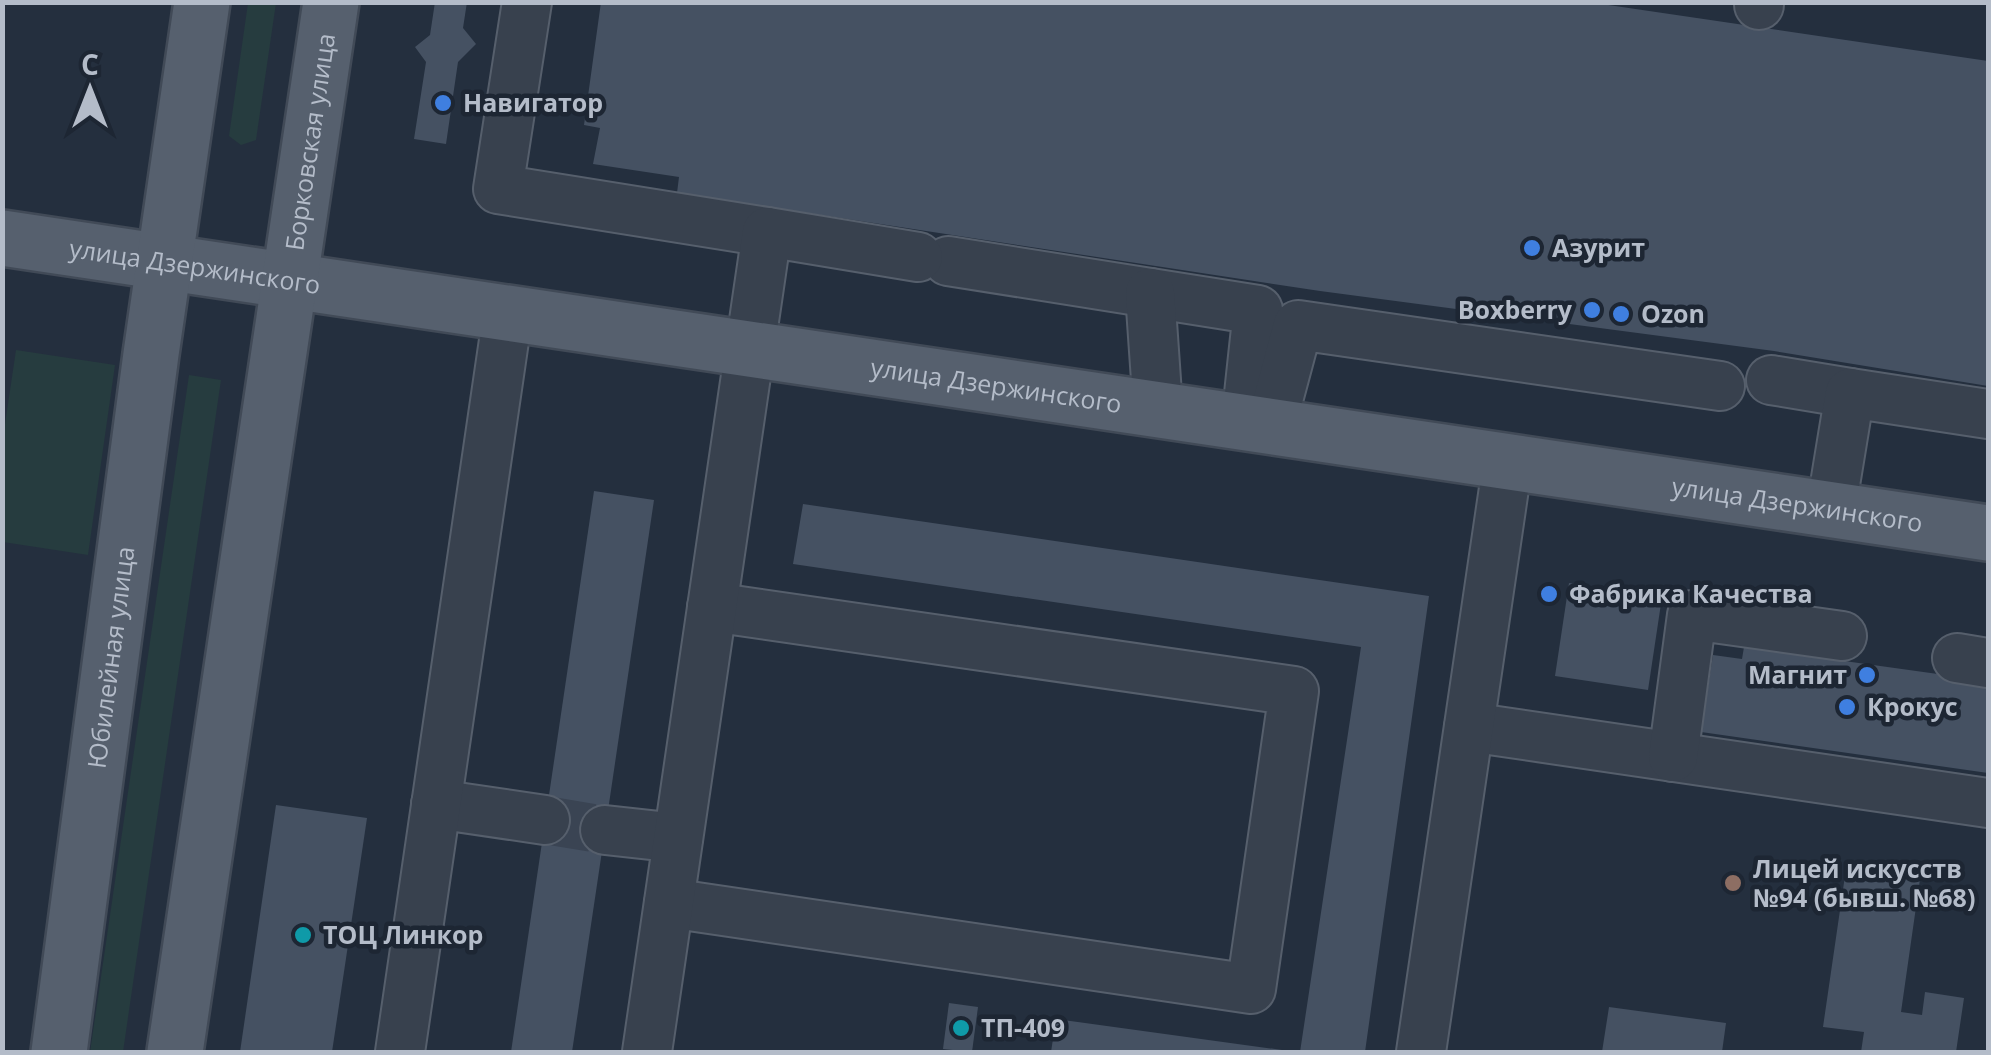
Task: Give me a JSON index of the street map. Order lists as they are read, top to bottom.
{
  "streets": {
    "main road": ["Борковская улица", "улица Дзержинского", "Юбилейная улица"]
  },
  "crossings": [
    ["Борковская улица", "улица Дзержинского"],
    ["улица Дзержинского", "Юбилейная улица"]
  ],
  "places": [
    "Навигатор",
    "Азурит",
    "Boxberry",
    "Ozon",
    "Фабрика Качества",
    "Магнит",
    "Крокус",
    "Лицей искусств №94 (бывш. №68)",
    "ТОЦ Линкор",
    "ТП-409"
  ],
  "north": "top"
}
